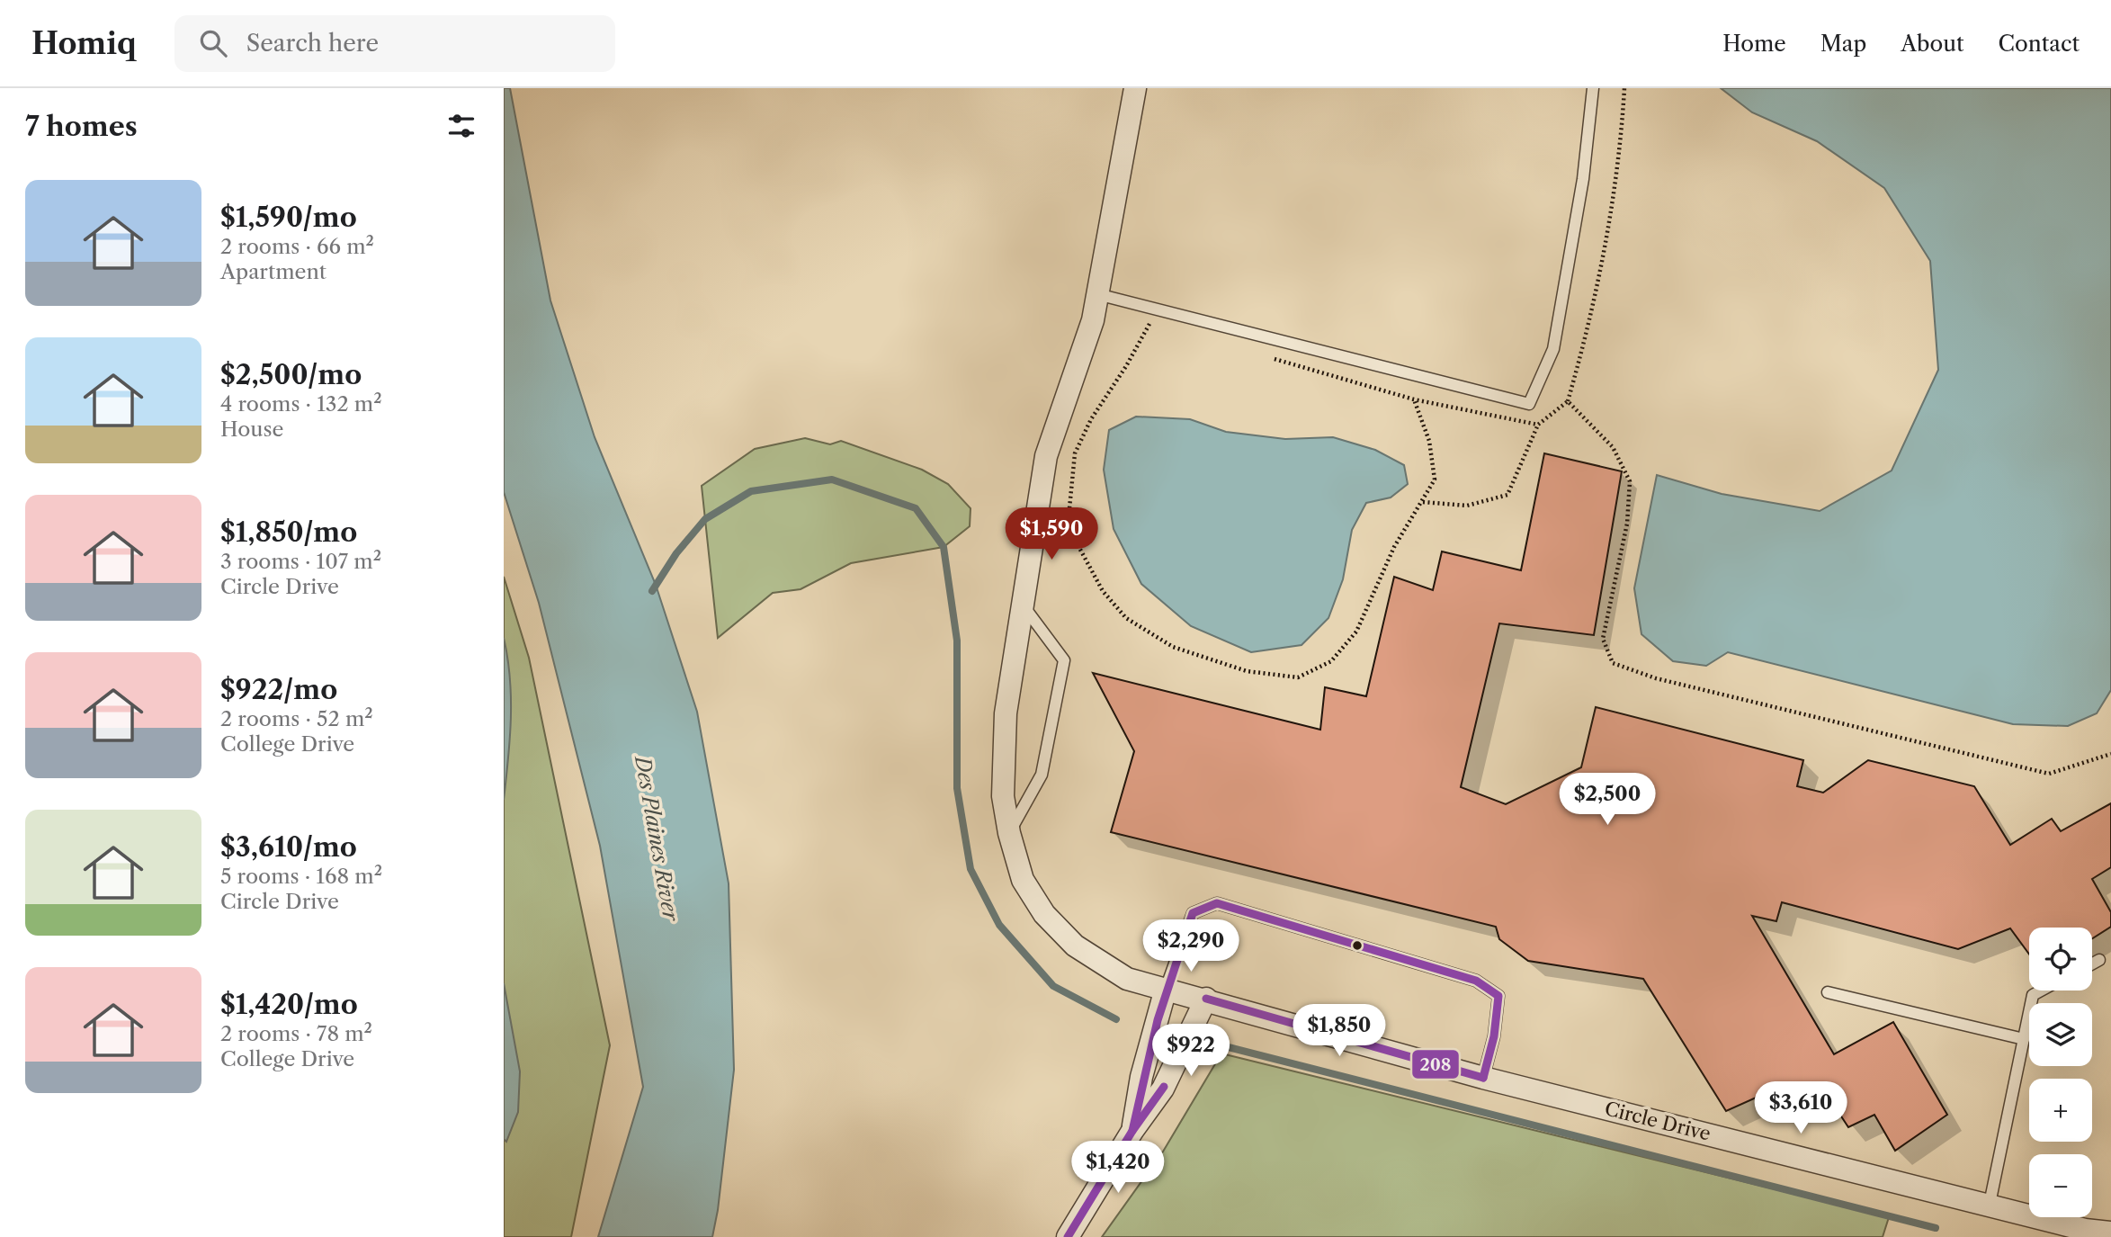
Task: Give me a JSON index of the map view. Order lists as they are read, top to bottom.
{
  "streets": {
    "street": ["Circle Drive"]
  },
  "water": ["Des Plaines River"],
  "lines": ["transit line 208"],
  "page": {
    "header": "Homiq",
    "search": "Search here",
    "nav": [
      "Home",
      "Map",
      "About",
      "Contact"
    ],
    "heading": "7 homes",
    "list": [
      {
        "name": "$1,590/mo",
        "note": "2 rooms · 66 m² · Apartment"
      },
      {
        "name": "$2,500/mo",
        "note": "4 rooms · 132 m² · House"
      },
      {
        "name": "$1,850/mo",
        "note": "3 rooms · 107 m² · Circle Drive"
      },
      {
        "name": "$922/mo",
        "note": "2 rooms · 52 m² · College Drive"
      },
      {
        "name": "$3,610/mo",
        "note": "5 rooms · 168 m² · Circle Drive"
      },
      {
        "name": "$1,420/mo",
        "note": "2 rooms · 78 m² · College Drive"
      }
    ],
    "price": [
      "$1,590",
      "$2,500",
      "$2,290",
      "$1,850",
      "$922",
      "$3,610",
      "$1,420"
    ],
    "map_buttons": ["+", "−"]
  }
}
